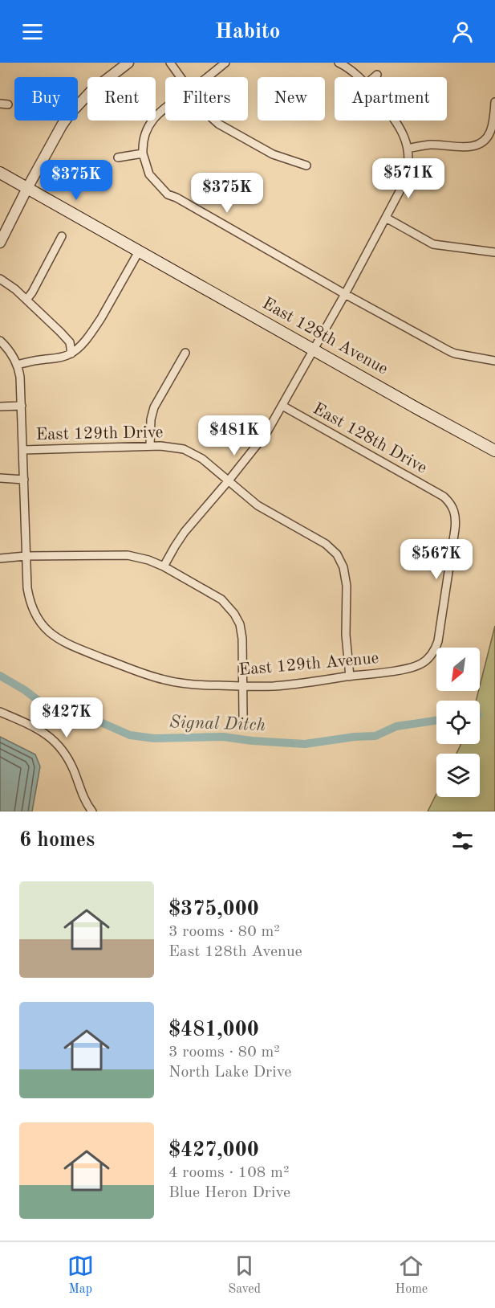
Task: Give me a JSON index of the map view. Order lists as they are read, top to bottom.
{
  "streets": {
    "main road": ["East 128th Avenue"],
    "street": ["East 129th Drive", "East 128th Drive", "East 129th Avenue"]
  },
  "crossings": [
    ["East 129th Drive", "East 129th Avenue"],
    ["East 128th Drive", "East 129th Avenue"]
  ],
  "water": ["Signal Ditch"],
  "north": "bottom left",
  "page": {
    "header": "Habito",
    "chip": [
      "Buy",
      "Rent",
      "Filters",
      "New",
      "Apartment"
    ],
    "price": [
      "$571K",
      "$375K",
      "$375K",
      "$481K",
      "$567K",
      "$427K"
    ],
    "heading": "6 homes",
    "list": [
      {
        "name": "$375,000",
        "note": "3 rooms · 80 m² · East 128th Avenue"
      },
      {
        "name": "$481,000",
        "note": "3 rooms · 80 m² · North Lake Drive"
      },
      {
        "name": "$427,000",
        "note": "4 rooms · 108 m² · Blue Heron Drive"
      }
    ],
    "tabs": ["Map", "Saved", "Home"]
  }
}
